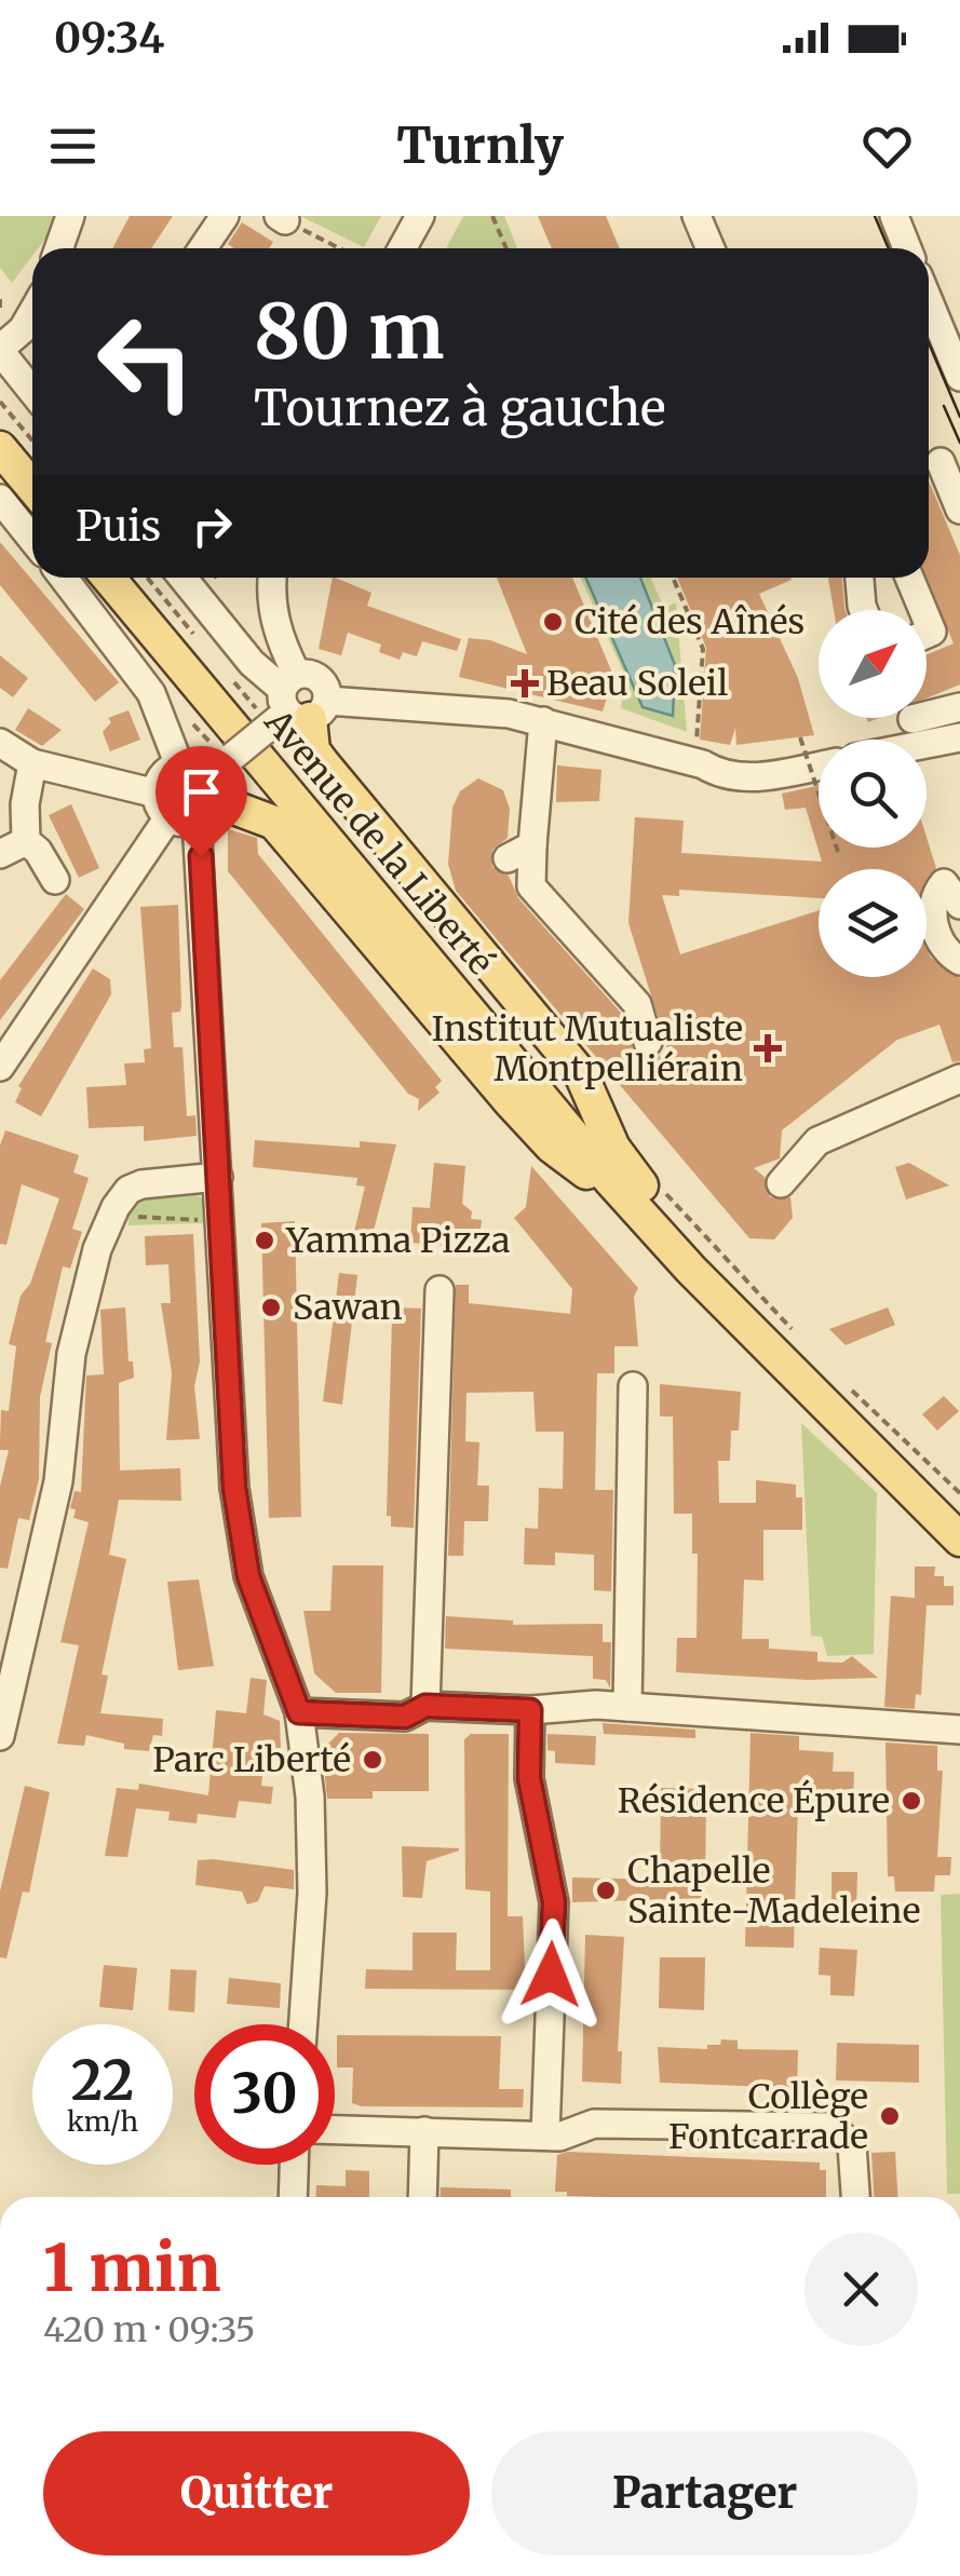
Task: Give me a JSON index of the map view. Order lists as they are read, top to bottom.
{
  "streets": {
    "main road": ["Avenue de la Liberté"]
  },
  "places": {
    "other": [
      "Cité des Aînés",
      "Yamma Pizza",
      "Sawan",
      "Parc Liberté",
      "Résidence Épure",
      "Chapelle Sainte-Madeleine",
      "Collège Fontcarrade"
    ],
    "health": ["Beau Soleil", "Institut Mutualiste Montpelliérain"]
  },
  "north": "top right",
  "page": {
    "status": "09:34",
    "header": "Turnly",
    "turn": ["80 m", "Tournez à gauche"],
    "then": "Puis",
    "speed": "22 km/h",
    "limit": "30",
    "heading": ["1 min", "420 m · 09:35"],
    "buttons": ["Quitter", "Partager"]
  }
}
